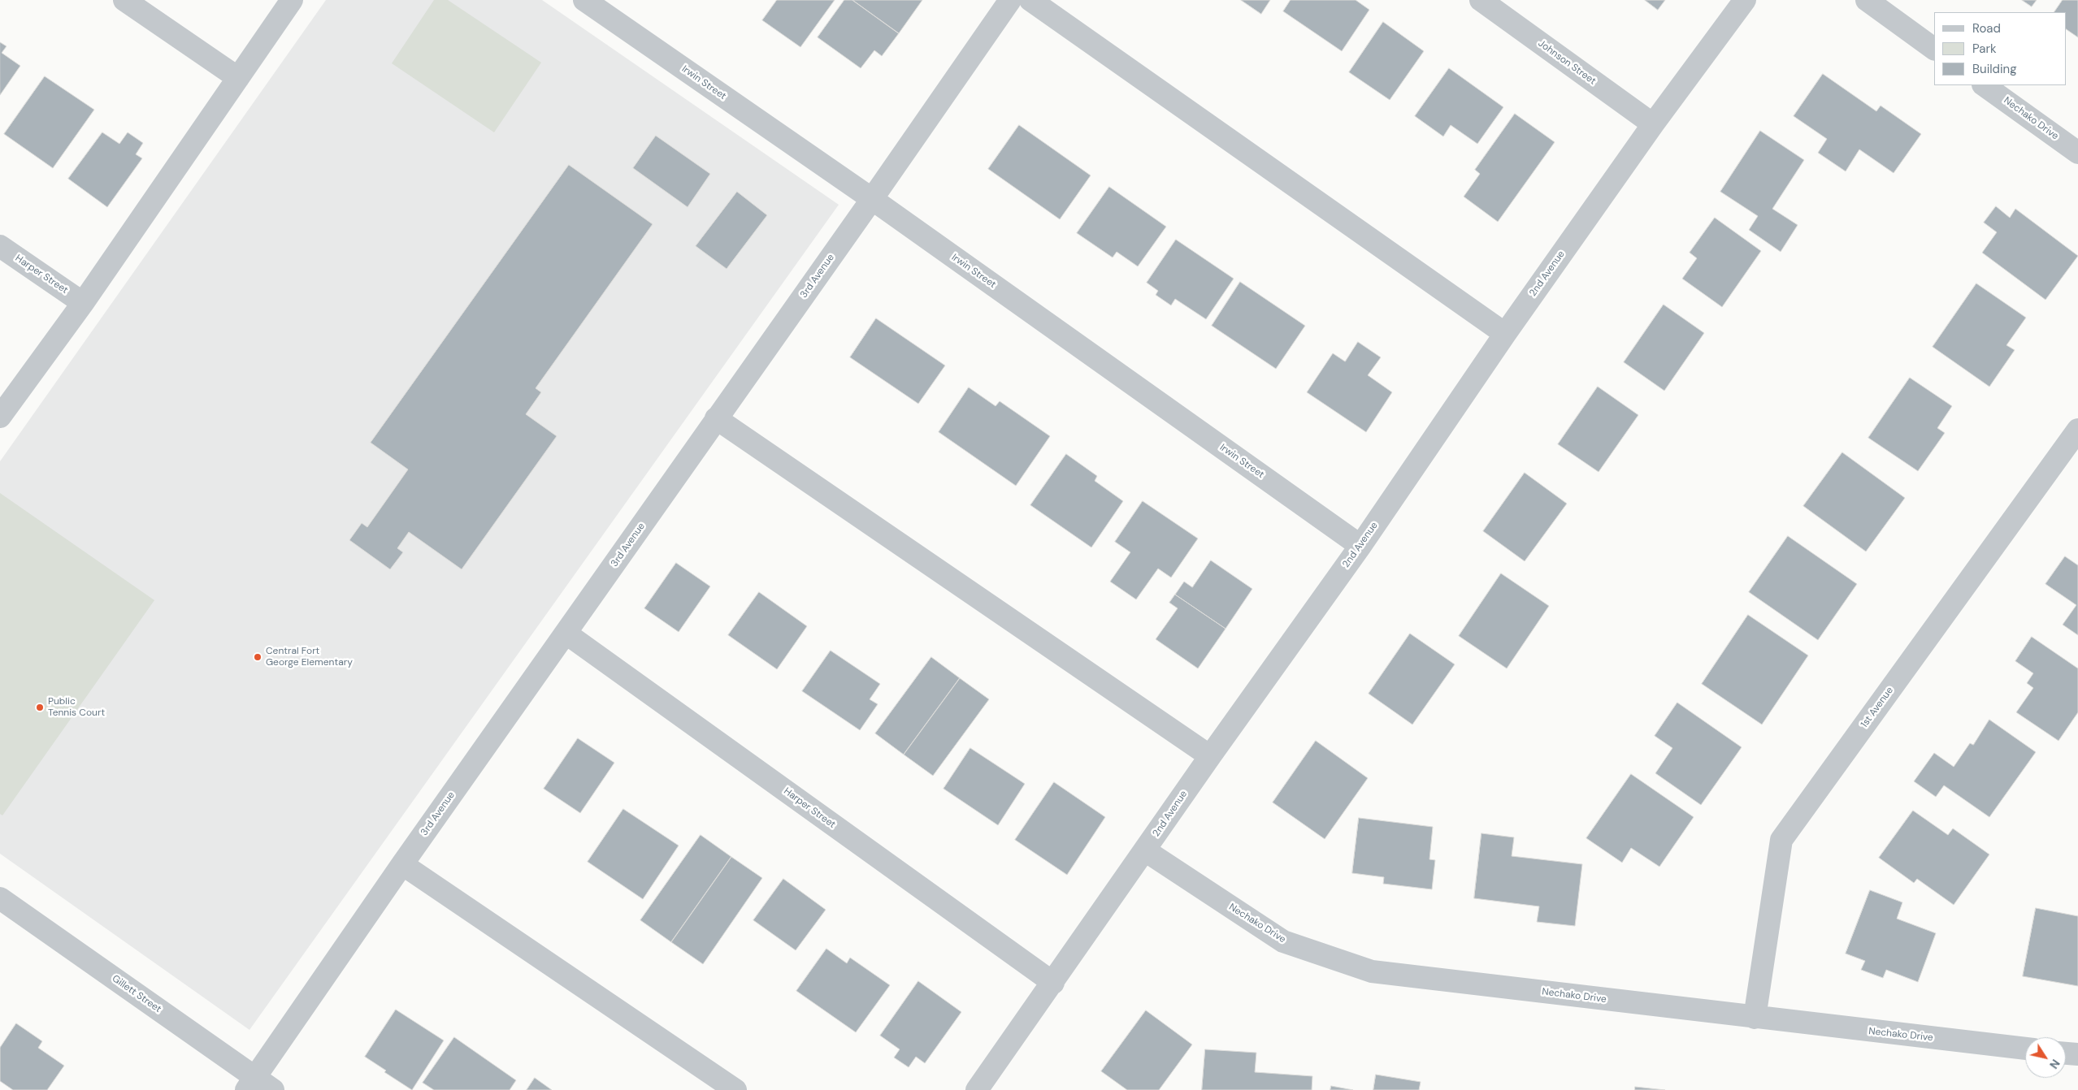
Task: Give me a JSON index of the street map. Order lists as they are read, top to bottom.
{
  "streets": {
    "street": [
      "Johnson Street",
      "Irwin Street",
      "Nechako Drive",
      "2nd Avenue",
      "Harper Street",
      "3rd Avenue",
      "1st Avenue",
      "Gillett Street"
    ]
  },
  "crossings": [
    ["Johnson Street", "2nd Avenue"],
    ["Irwin Street", "2nd Avenue"],
    ["Irwin Street", "3rd Avenue"],
    ["Nechako Drive", "2nd Avenue"],
    ["Nechako Drive", "1st Avenue"],
    ["2nd Avenue", "Harper Street"],
    ["Harper Street", "3rd Avenue"],
    ["3rd Avenue", "Gillett Street"]
  ],
  "places": ["Central Fort George Elementary", "Public Tennis Court"],
  "legend": ["Road", "Park", "Building"],
  "north": "bottom right"
}
